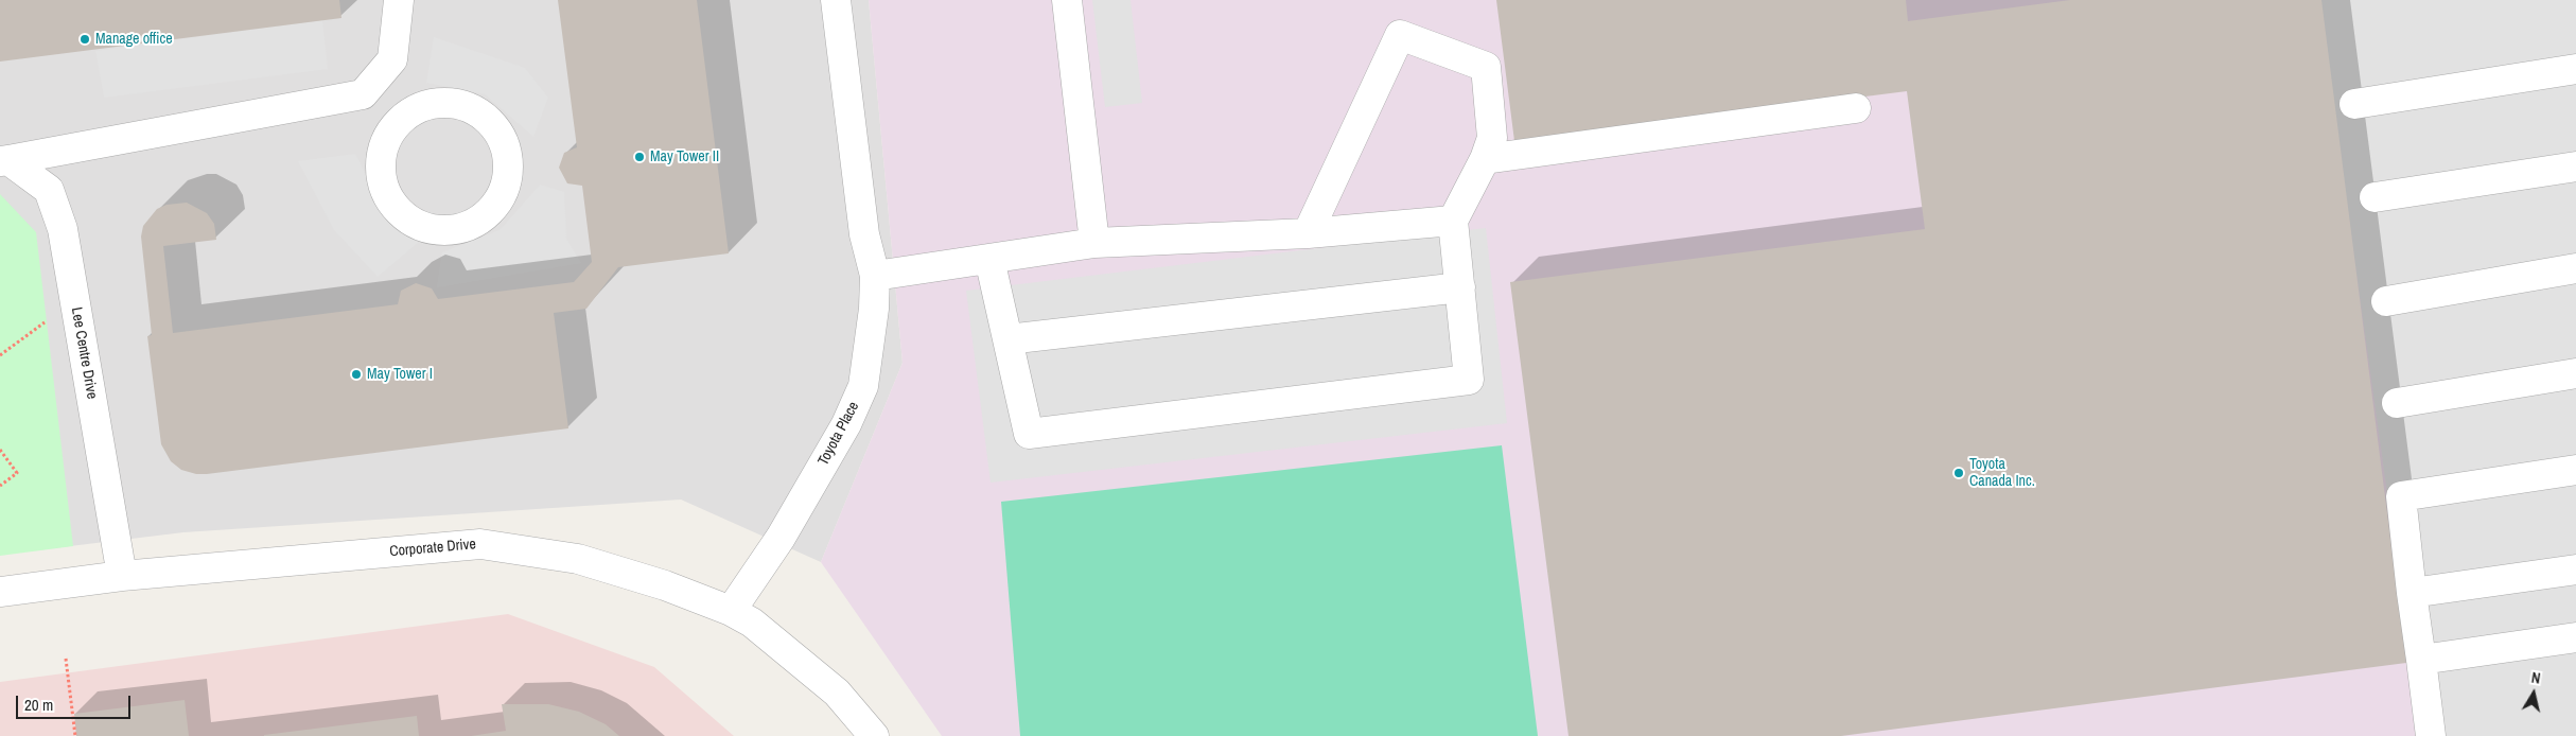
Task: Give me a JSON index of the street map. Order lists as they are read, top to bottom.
{
  "streets": {
    "street": ["Lee Centre Drive", "Toyota Place", "Corporate Drive"]
  },
  "crossings": [
    ["Lee Centre Drive", "Corporate Drive"],
    ["Toyota Place", "Corporate Drive"]
  ],
  "places": [
    "Manage office",
    "May Tower II",
    "May Tower I",
    "Toyota Canada Inc."
  ],
  "scale_bar": "20 m",
  "north": "top"
}
